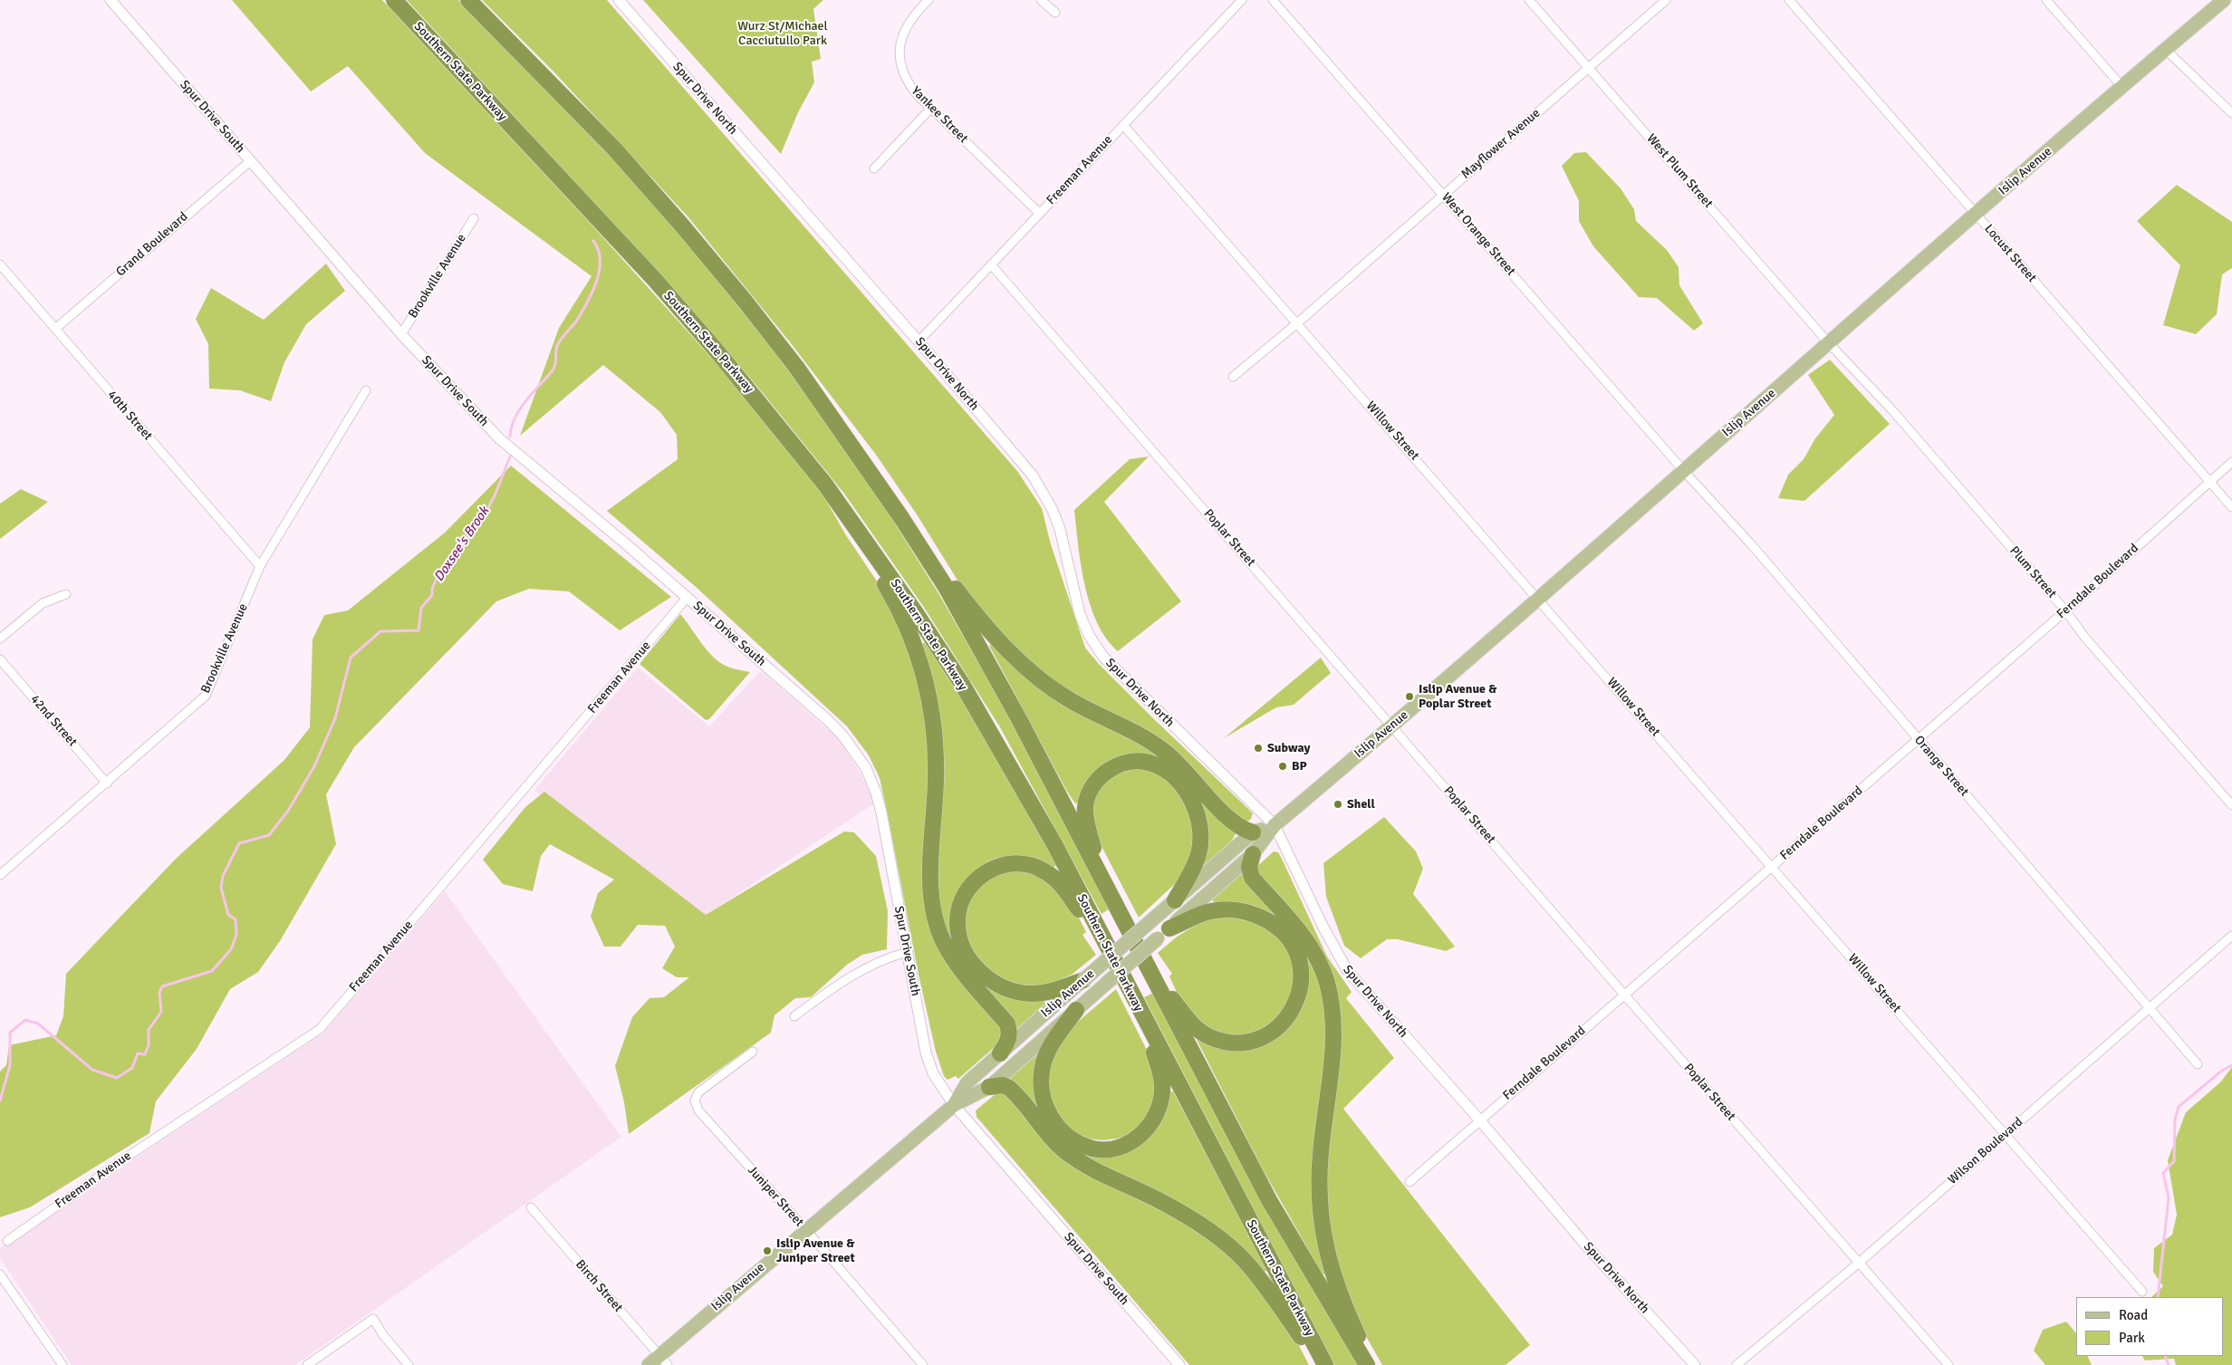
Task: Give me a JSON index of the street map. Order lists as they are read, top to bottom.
{
  "streets": {
    "highway": ["Southern State Parkway"],
    "main road": ["Islip Avenue"],
    "street": [
      "Spur Drive North",
      "Yankee Street",
      "Spur Drive South",
      "Mayflower Avenue",
      "Freeman Avenue",
      "West Plum Street",
      "West Orange Street",
      "Grand Boulevard",
      "Locust Street",
      "Brookville Avenue",
      "40th Street",
      "Willow Street",
      "Poplar Street",
      "Plum Street",
      "Ferndale Boulevard",
      "42nd Street",
      "Orange Street",
      "Wilson Boulevard",
      "Juniper Street",
      "Birch Street"
    ]
  },
  "crossings": [
    ["Spur Drive North", "Freeman Avenue"],
    ["Spur Drive North", "Islip Avenue"],
    ["Spur Drive North", "Ferndale Boulevard"],
    ["Yankee Street", "Freeman Avenue"],
    ["Spur Drive South", "Freeman Avenue"],
    ["Spur Drive South", "Islip Avenue"],
    ["Spur Drive South", "Grand Boulevard"],
    ["Spur Drive South", "Brookville Avenue"],
    ["Mayflower Avenue", "West Plum Street"],
    ["Mayflower Avenue", "West Orange Street"],
    ["Mayflower Avenue", "Willow Street"],
    ["Freeman Avenue", "Willow Street"],
    ["Freeman Avenue", "Poplar Street"],
    ["West Plum Street", "Islip Avenue"],
    ["West Plum Street", "Plum Street"],
    ["Islip Avenue", "West Orange Street"],
    ["Islip Avenue", "Locust Street"],
    ["Islip Avenue", "Willow Street"],
    ["Islip Avenue", "Poplar Street"],
    ["Islip Avenue", "Plum Street"],
    ["Islip Avenue", "Orange Street"],
    ["Islip Avenue", "Juniper Street"],
    ["Islip Avenue", "Birch Street"],
    ["West Orange Street", "Orange Street"],
    ["Grand Boulevard", "40th Street"],
    ["Locust Street", "Ferndale Boulevard"],
    ["Brookville Avenue", "40th Street"],
    ["Brookville Avenue", "42nd Street"],
    ["Willow Street", "Ferndale Boulevard"],
    ["Willow Street", "Wilson Boulevard"],
    ["Poplar Street", "Ferndale Boulevard"],
    ["Poplar Street", "Wilson Boulevard"],
    ["Plum Street", "Ferndale Boulevard"],
    ["Ferndale Boulevard", "Orange Street"],
    ["Orange Street", "Wilson Boulevard"]
  ],
  "water": ["Doxsee's Brook"],
  "parks": ["Wurz St/Michael Cacciutullo Park"],
  "places": [
    "Islip Avenue & Poplar Street",
    "Subway",
    "BP",
    "Shell",
    "Islip Avenue & Juniper Street"
  ],
  "legend": ["Road", "Park"]
}
